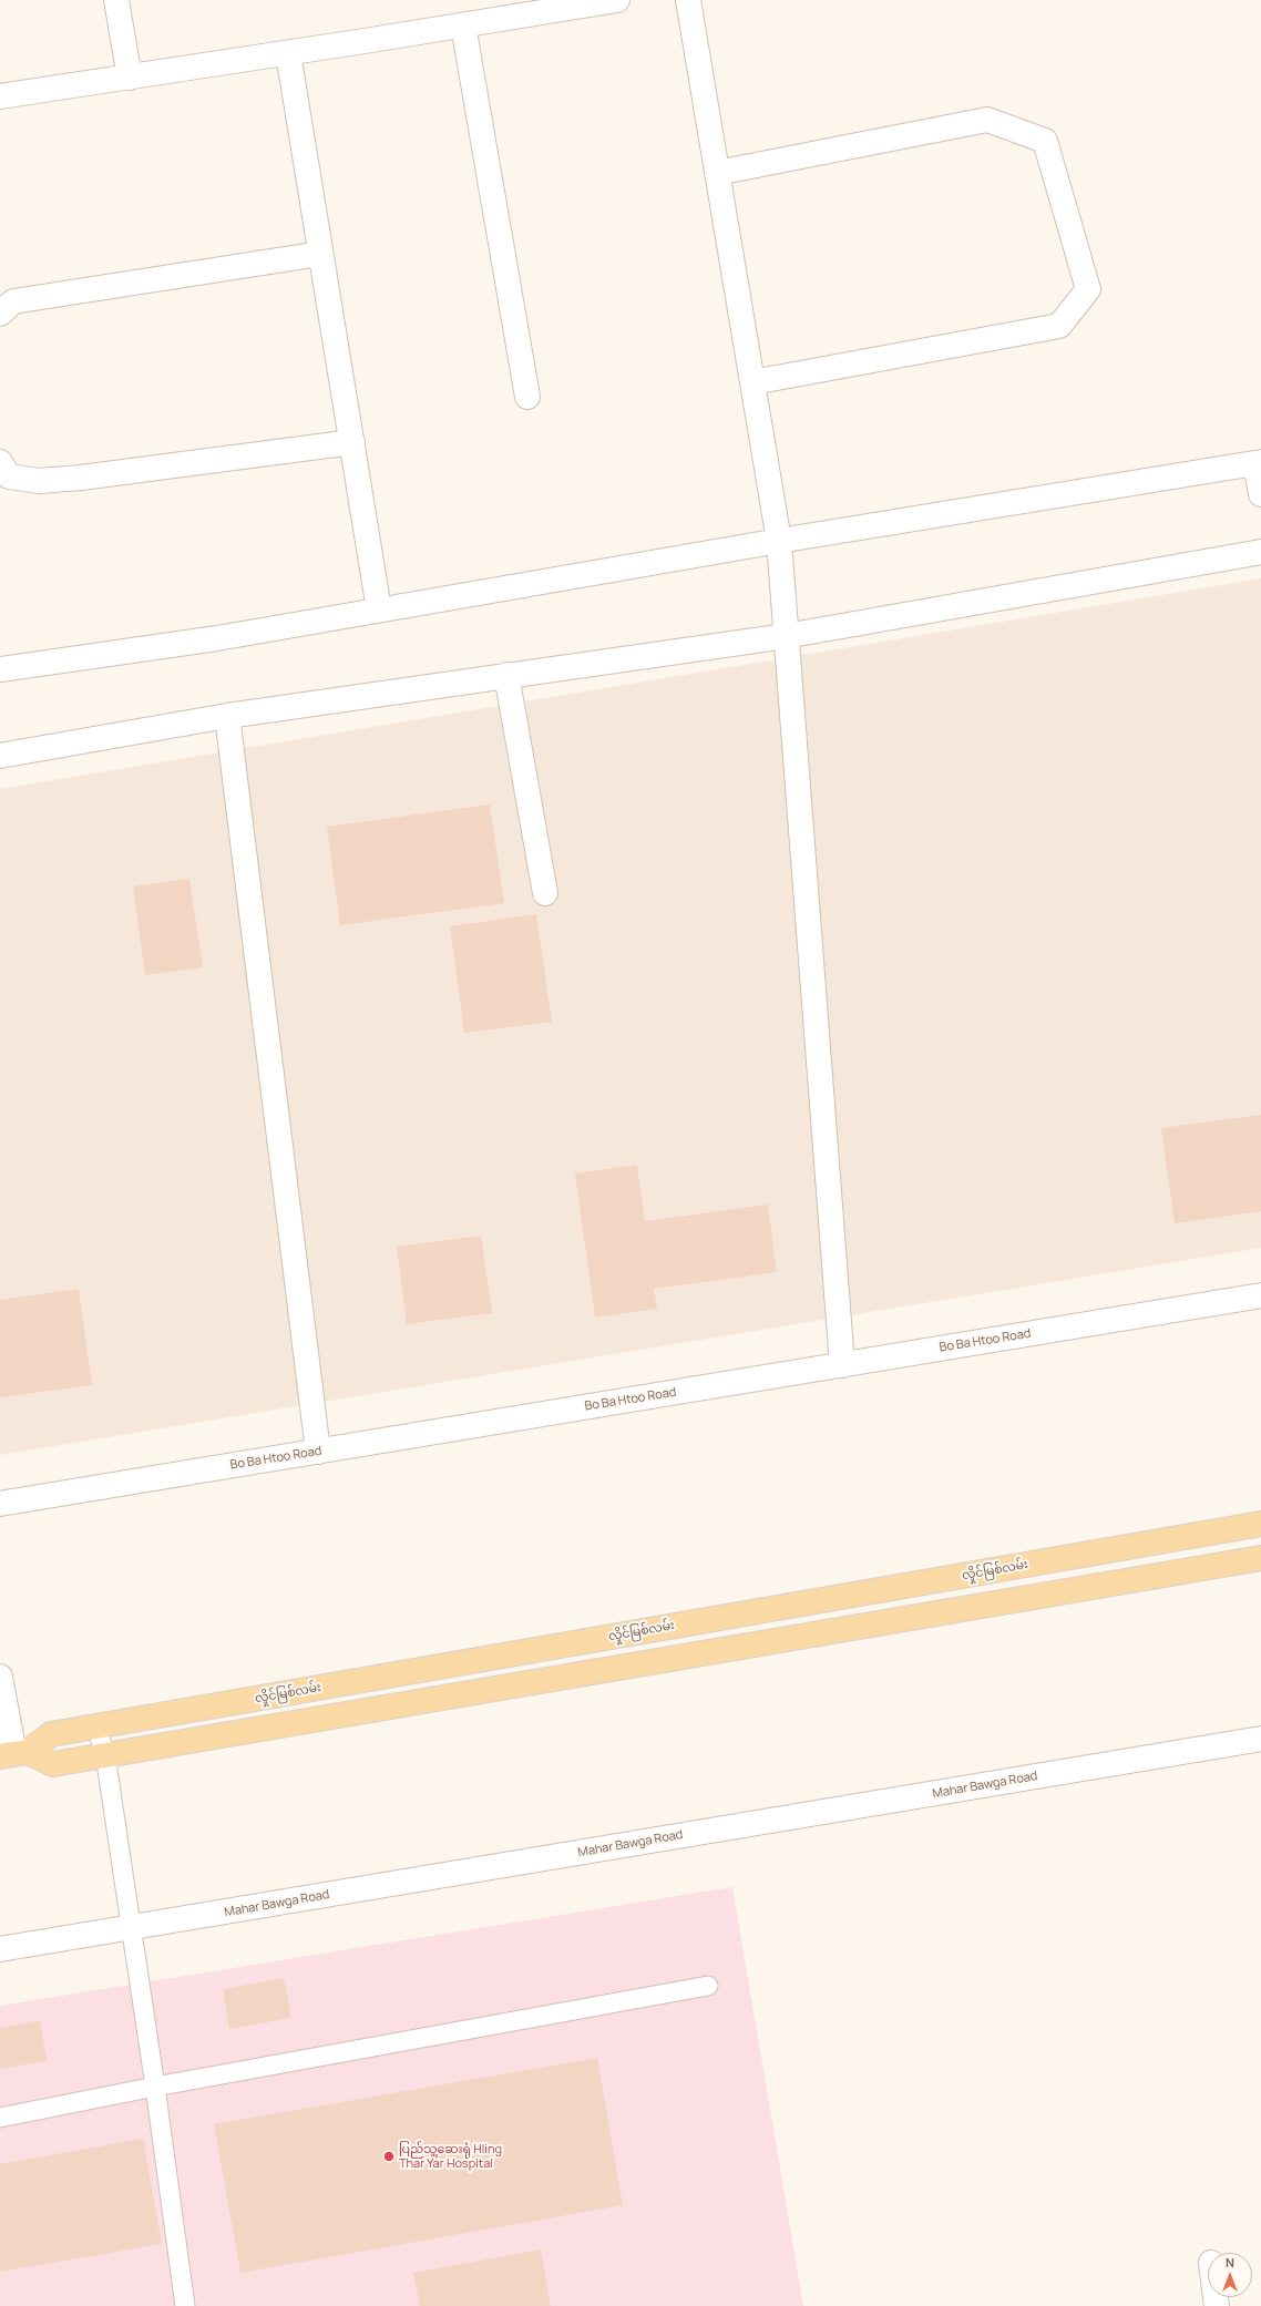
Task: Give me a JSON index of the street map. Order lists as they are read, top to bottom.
{
  "streets": {
    "main road": ["လှိုင်မြစ်လမ်း"],
    "street": ["Bo Ba Htoo Road", "Mahar Bawga Road"]
  },
  "places": ["ပြည်သူ့ဆေးရုံ Hling Thar Yar Hospital"],
  "north": "top"
}
